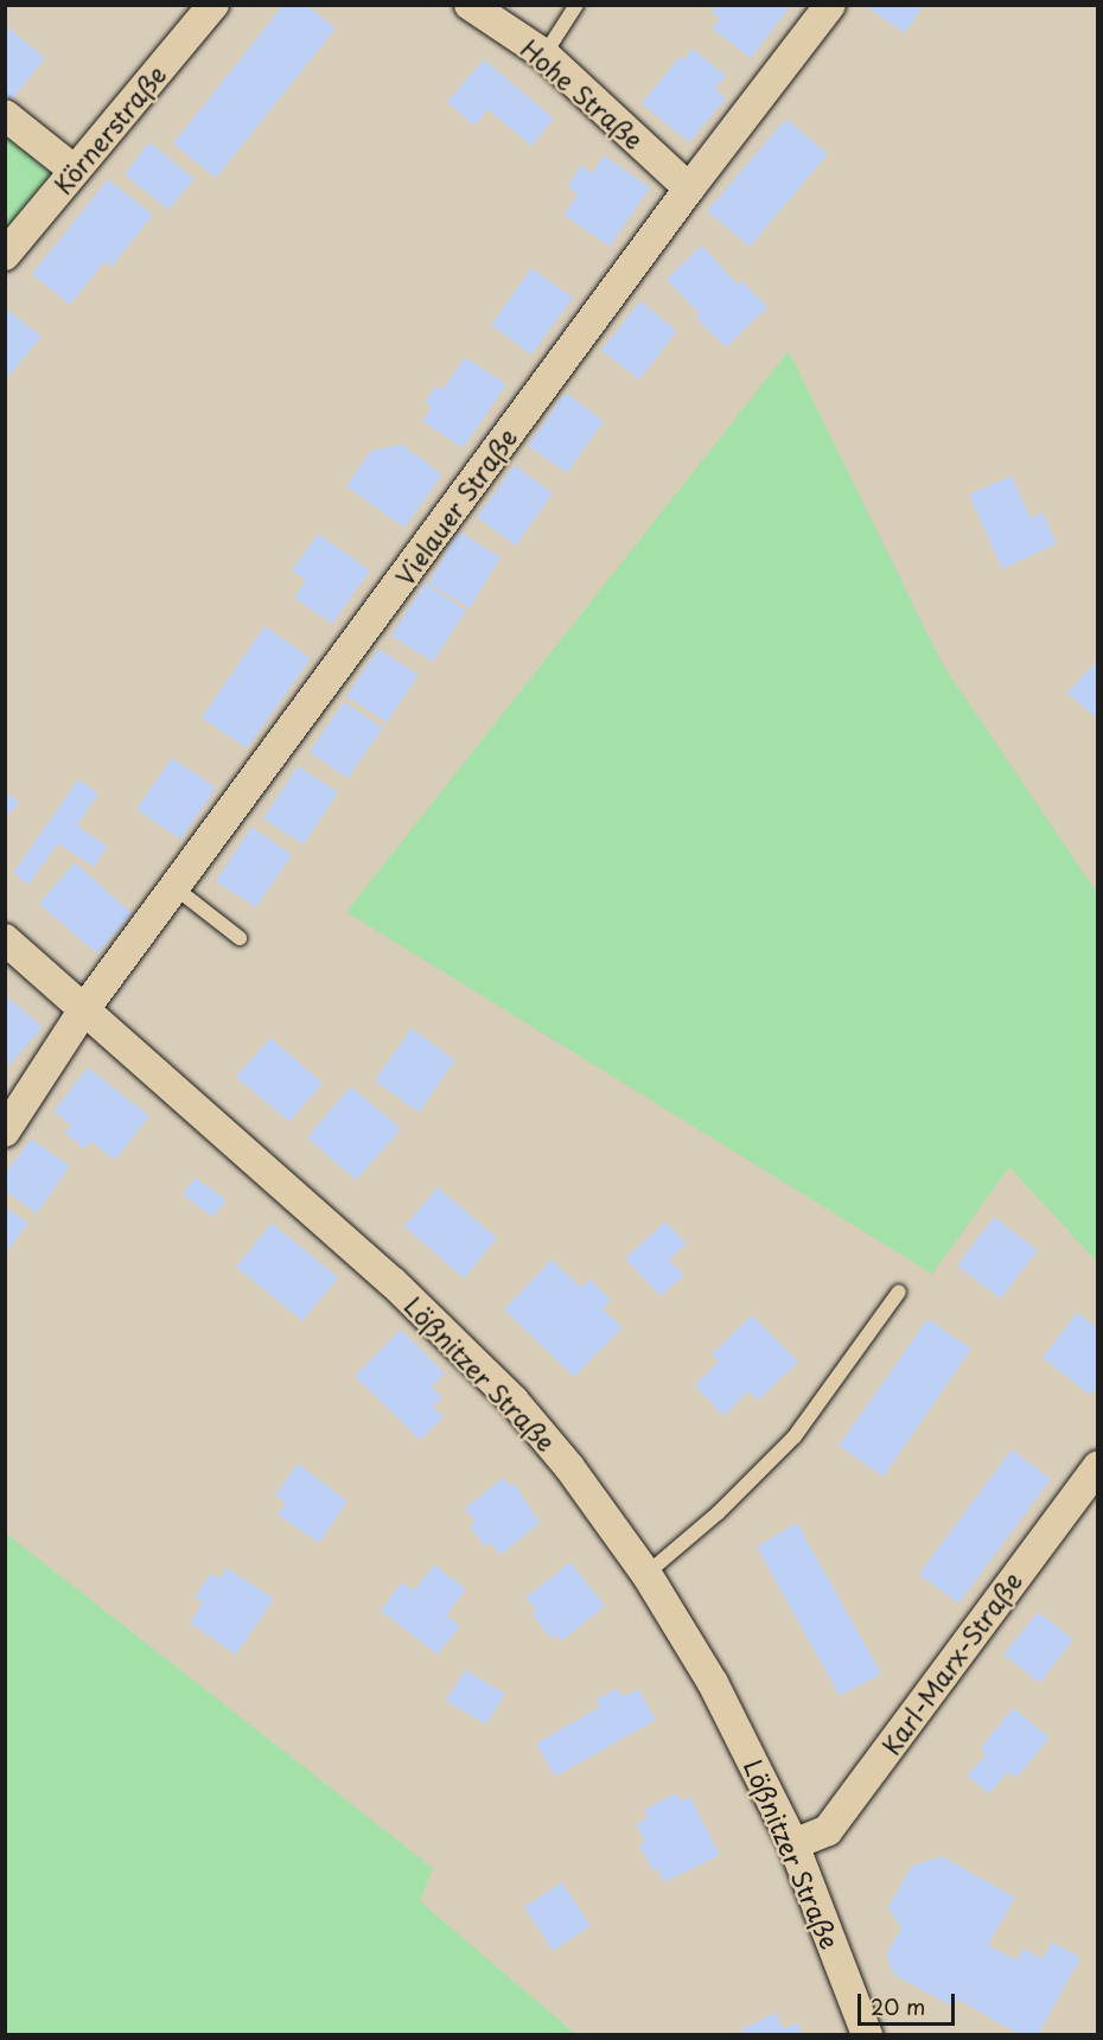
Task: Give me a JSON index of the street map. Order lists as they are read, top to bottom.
{
  "streets": {
    "street": [
      "Hohe Straße",
      "Körnerstraße",
      "Vielauer Straße",
      "Lößnitzer Straße",
      "Karl-Marx-Straße"
    ]
  },
  "crossings": [
    ["Hohe Straße", "Vielauer Straße"],
    ["Vielauer Straße", "Lößnitzer Straße"],
    ["Lößnitzer Straße", "Karl-Marx-Straße"]
  ],
  "scale_bar": "20 m"
}
